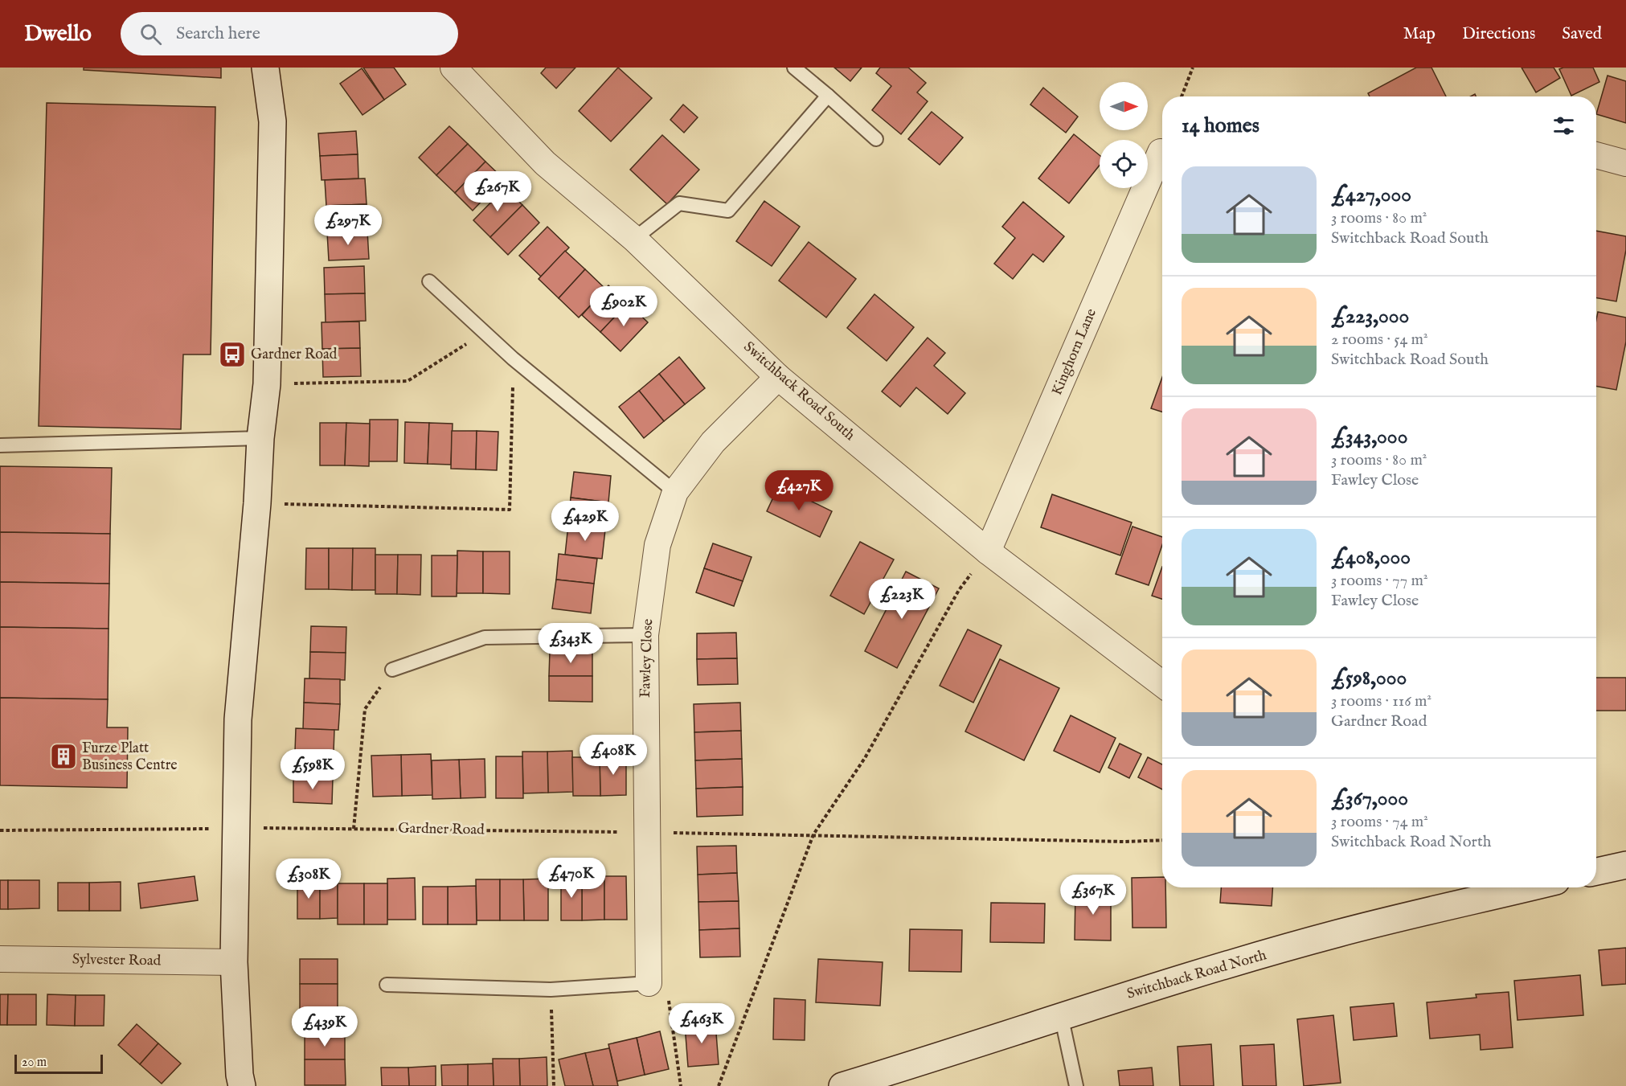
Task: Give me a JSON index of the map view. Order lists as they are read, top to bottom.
{
  "streets": {
    "street": [
      "Kinghorn Lane",
      "Switchback Road South",
      "Fawley Close",
      "Sylvester Road",
      "Switchback Road North"
    ],
    "path": ["Gardner Road"]
  },
  "crossings": [
    ["Kinghorn Lane", "Switchback Road South"],
    ["Switchback Road South", "Fawley Close"],
    ["Fawley Close", "Gardner Road"]
  ],
  "places": {
    "bus stop": ["Gardner Road"],
    "building": ["Furze Platt Business Centre"]
  },
  "scale_bar": "20 m",
  "north": "right",
  "page": {
    "header": "Dwello",
    "search": "Search here",
    "nav": ["Map", "Directions", "Saved"],
    "heading": "14 homes",
    "list": [
      {
        "name": "£427,000",
        "note": "3 rooms · 80 m² · Switchback Road South"
      },
      {
        "name": "£223,000",
        "note": "2 rooms · 54 m² · Switchback Road South"
      },
      {
        "name": "£343,000",
        "note": "3 rooms · 80 m² · Fawley Close"
      },
      {
        "name": "£408,000",
        "note": "3 rooms · 77 m² · Fawley Close"
      },
      {
        "name": "£598,000",
        "note": "3 rooms · 116 m² · Gardner Road"
      },
      {
        "name": "£367,000",
        "note": "3 rooms · 74 m² · Switchback Road North"
      }
    ],
    "price": [
      "£267K",
      "£297K",
      "£902K",
      "£427K",
      "£429K",
      "£223K",
      "£343K",
      "£408K",
      "£598K",
      "£470K",
      "£308K",
      "£367K",
      "£463K",
      "£439K"
    ],
    "scale": "20 m"
  }
}
